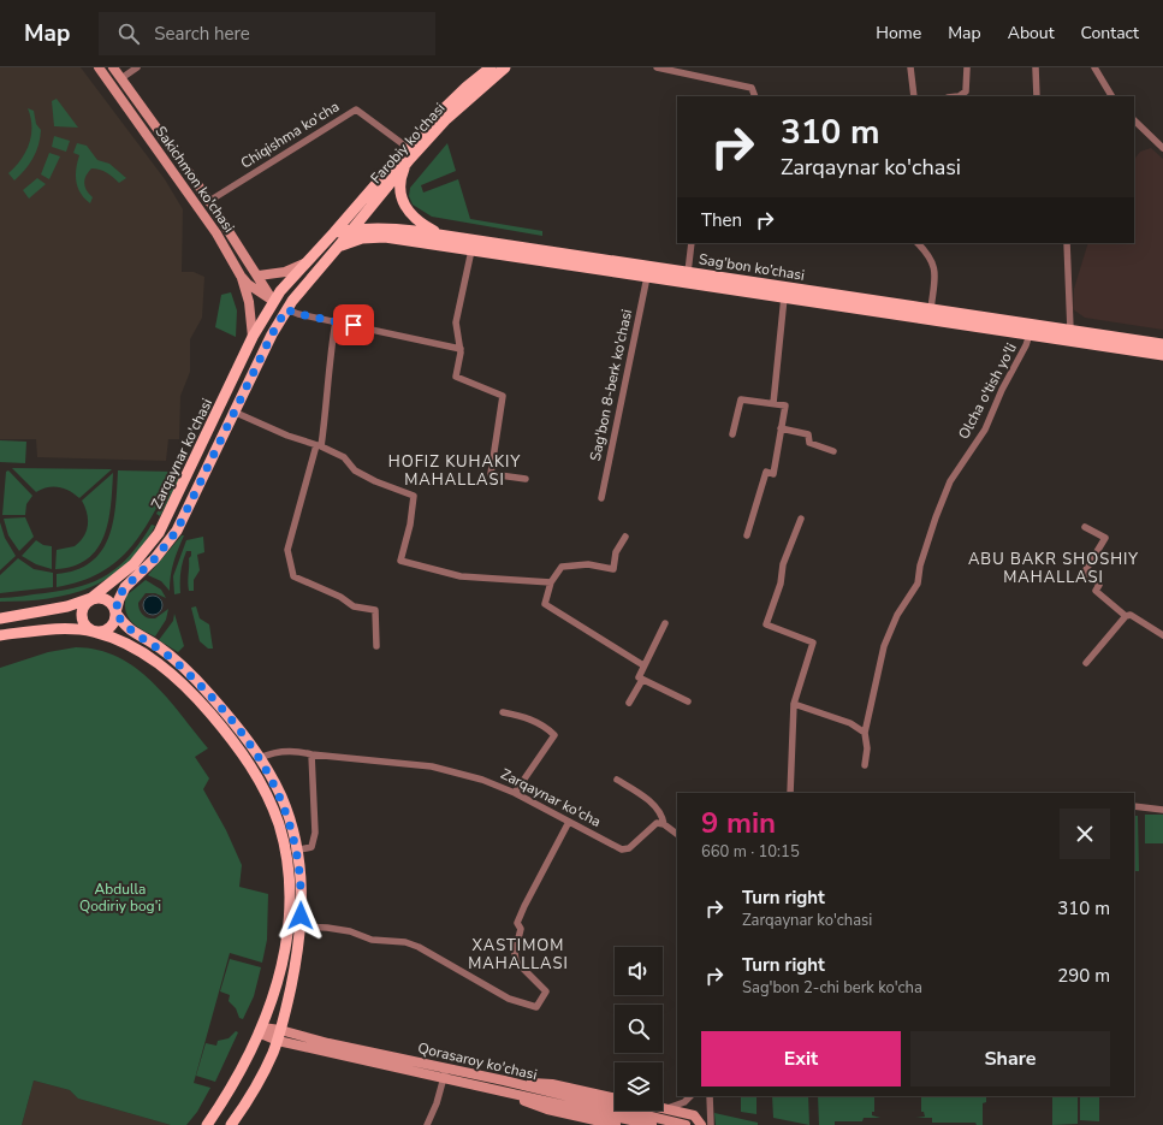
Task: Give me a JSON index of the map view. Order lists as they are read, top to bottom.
{
  "streets": {
    "main road": [
      "Farobiy ko'chasi",
      "Sakichmon ko'chasi",
      "Sag’bon ko’chasi",
      "Zarqaynar ko'chasi",
      "Qorasaroy ko'chasi"
    ],
    "street": [
      "Chiqishma ko'cha",
      "Sag'bon 8-berk ko'chasi",
      "Olcha o'tish yo'li",
      "Zarqaynar ko'cha"
    ]
  },
  "crossings": [
    ["Chiqishma ko'cha", "Farobiy ko'chasi"],
    ["Chiqishma ko'cha", "Sakichmon ko'chasi"],
    ["Farobiy ko'chasi", "Sag’bon ko’chasi"],
    ["Farobiy ko'chasi", "Zarqaynar ko'chasi"],
    ["Sakichmon ko'chasi", "Zarqaynar ko'chasi"],
    ["Sag’bon ko’chasi", "Sag'bon 8-berk ko'chasi"],
    ["Sag’bon ko’chasi", "Olcha o'tish yo'li"],
    ["Sag’bon ko’chasi", "Zarqaynar ko'chasi"]
  ],
  "districts": ["HOFIZ KUHAKIY MAHALLASI", "ABU BAKR SHOSHIY MAHALLASI", "XASTIMOM MAHALLASI"],
  "parks": ["Abdulla Qodiriy bog'i"],
  "page": {
    "header": "Map",
    "search": "Search here",
    "nav": [
      "Home",
      "Map",
      "About",
      "Contact"
    ],
    "turn": ["310 m", "Zarqaynar ko'chasi"],
    "then": "Then",
    "heading": ["9 min", "660 m · 10:15"],
    "list": [
      {
        "name": "Turn right",
        "note": "Zarqaynar ko'chasi",
        "value": "310 m"
      },
      {
        "name": "Turn right",
        "note": "Sag'bon 2-chi berk ko'cha",
        "value": "290 m"
      }
    ],
    "buttons": ["Exit", "Share"]
  }
}
